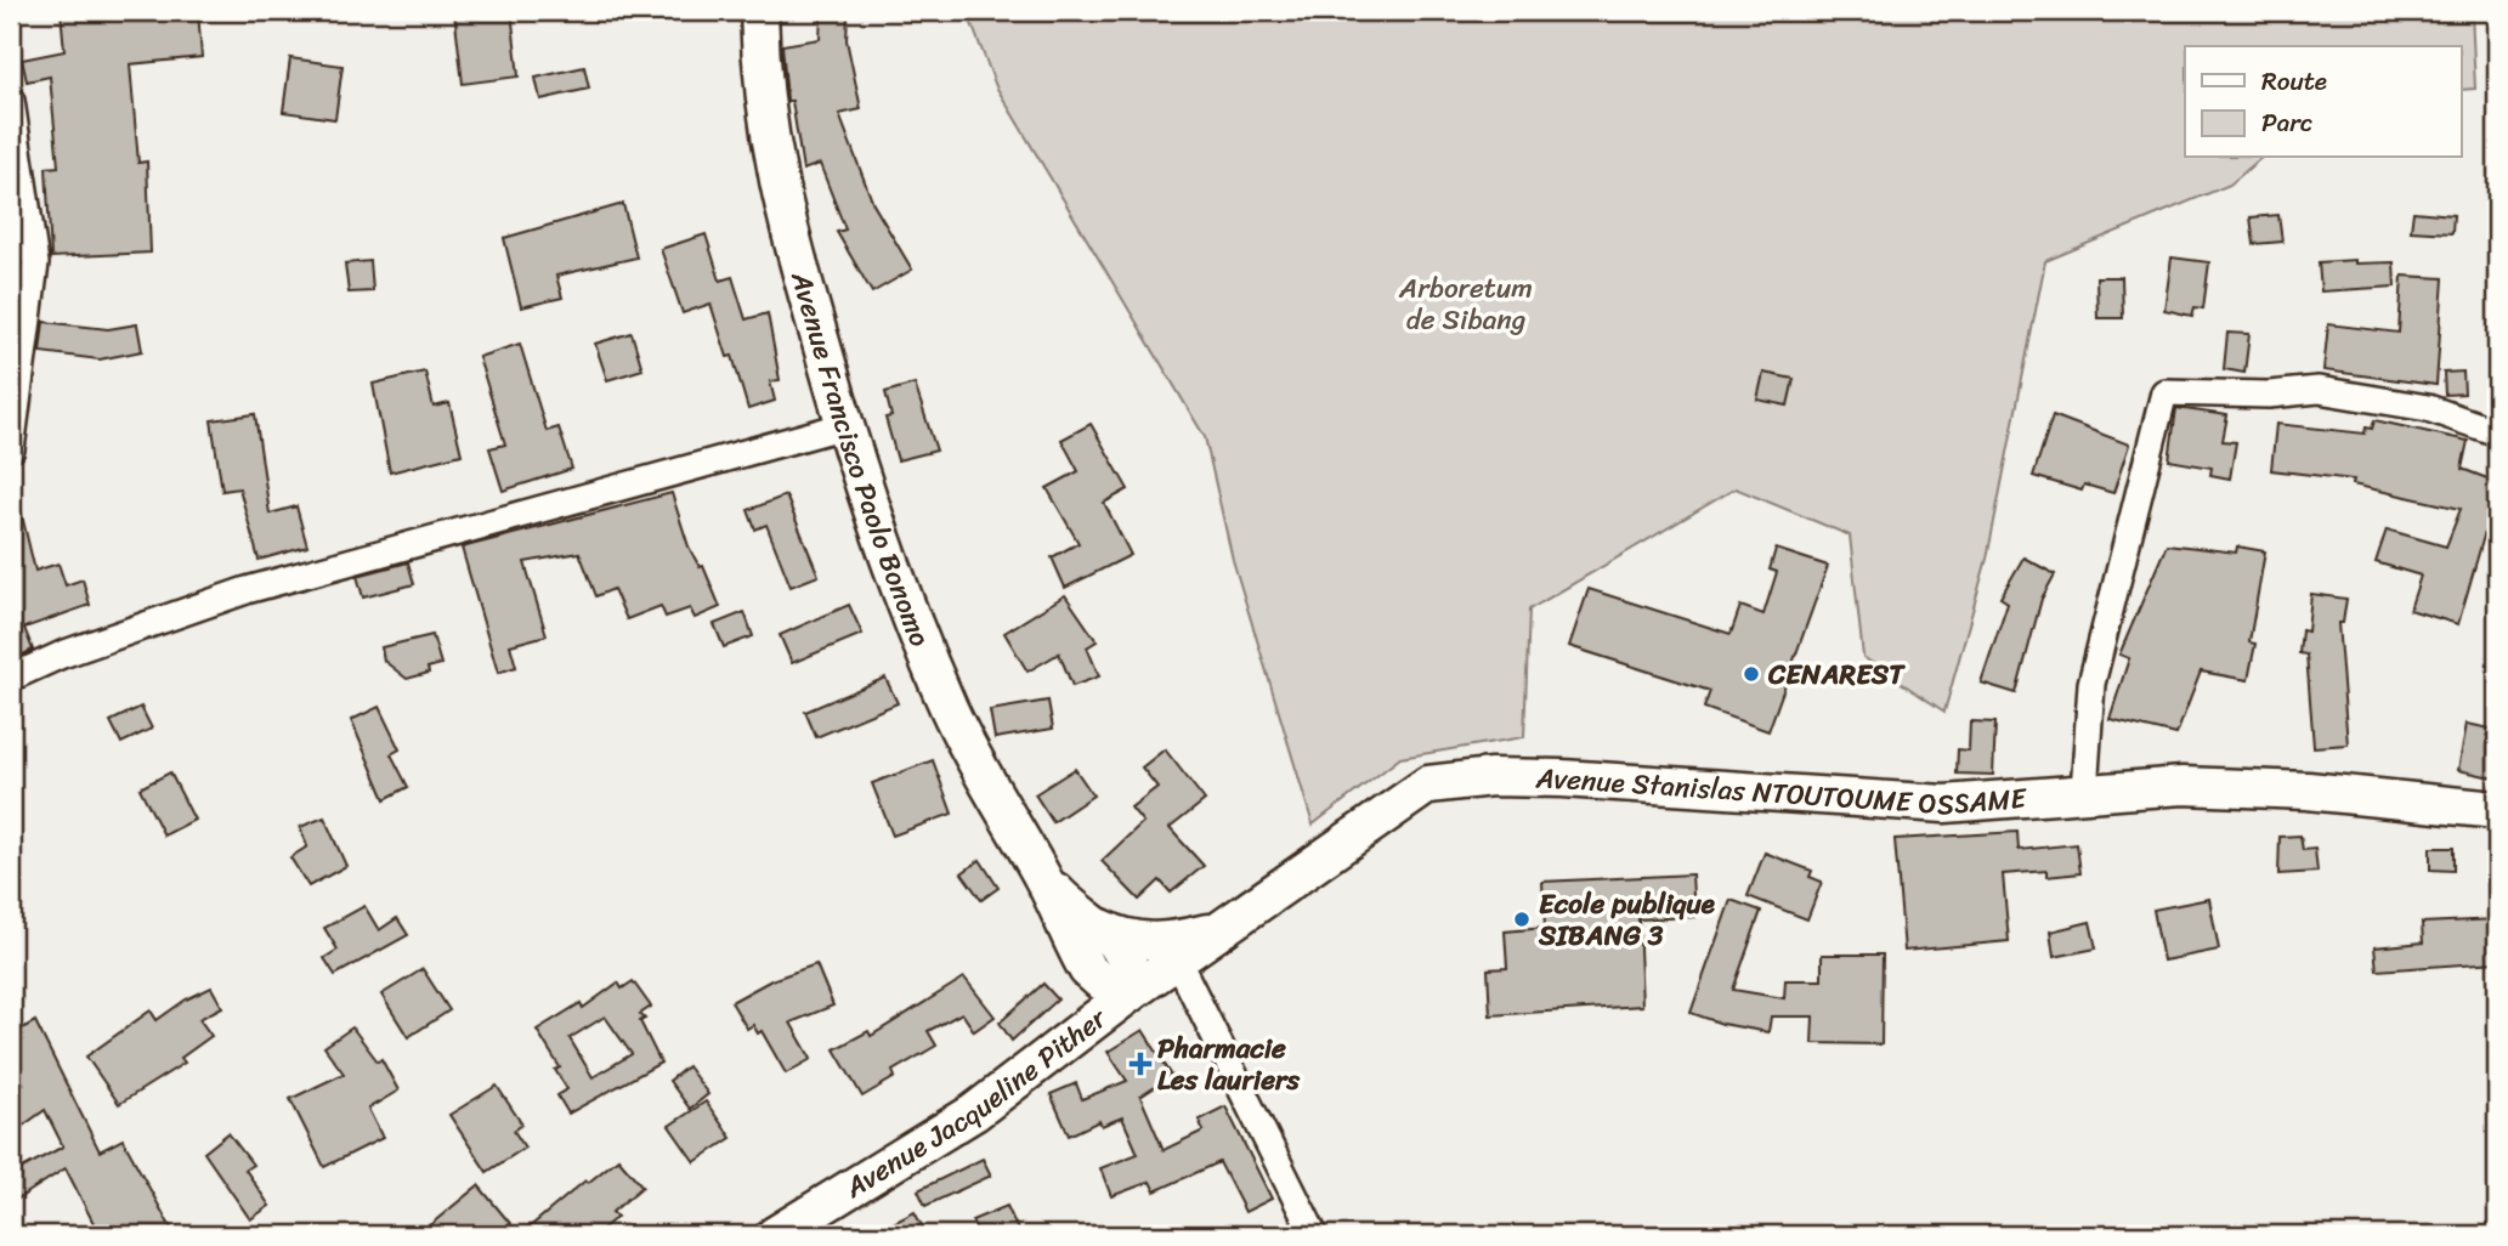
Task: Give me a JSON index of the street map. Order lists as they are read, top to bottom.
{
  "streets": {
    "street": ["Avenue Francisco Paolo Bonomo", "Avenue Stanislas NTOUTOUME OSSAME", "Avenue Jacqueline Pither"]
  },
  "crossings": [
    ["Avenue Stanislas NTOUTOUME OSSAME", "Avenue Jacqueline Pither"]
  ],
  "parks": ["Arboretum de Sibang"],
  "places": {
    "other": ["CENAREST", "Ecole publique SIBANG 3"],
    "health": ["Pharmacie Les lauriers"]
  },
  "legend": ["Route", "Parc"]
}
